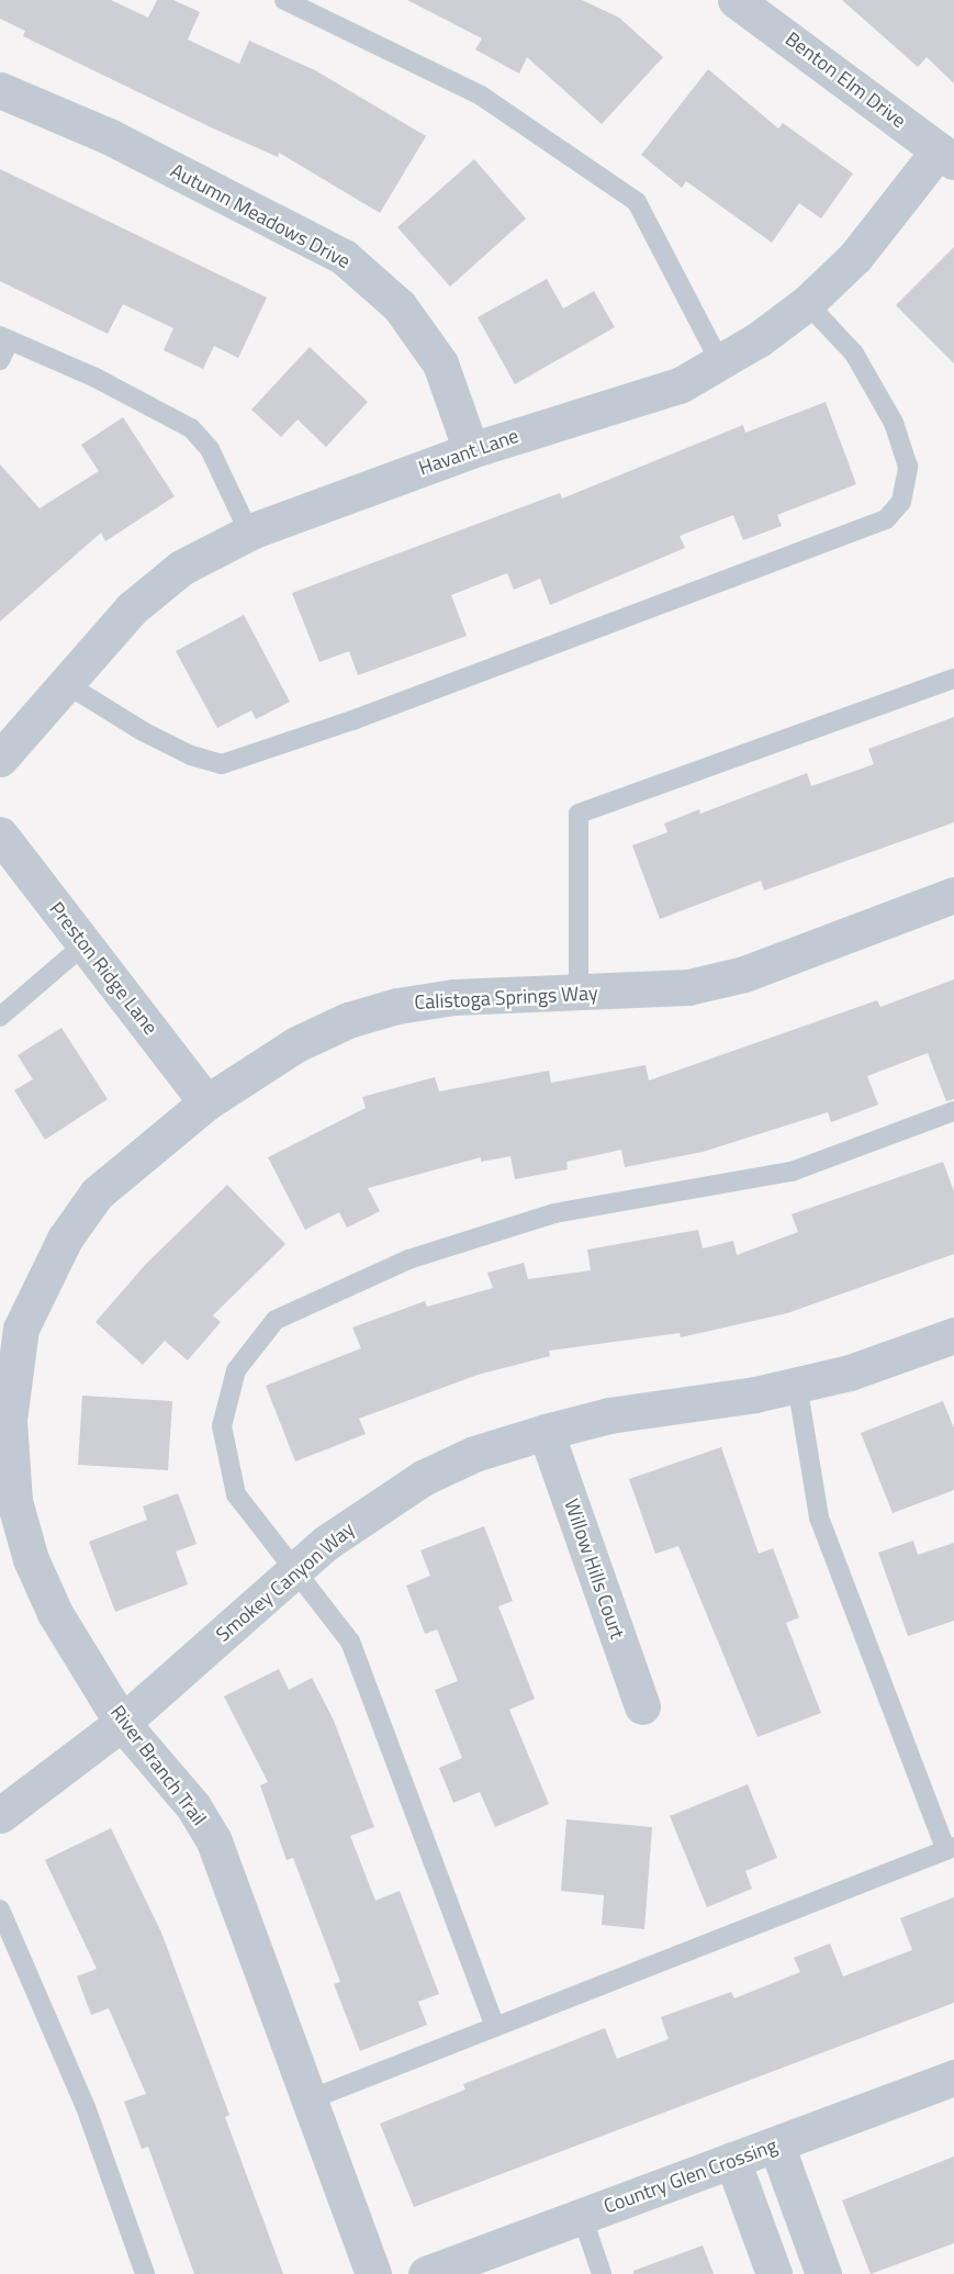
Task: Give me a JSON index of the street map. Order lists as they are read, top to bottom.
{
  "streets": {
    "street": [
      "Benton Elm Drive",
      "Autumn Meadows Drive",
      "Havant Lane",
      "Preston Ridge Lane",
      "Calistoga Springs Way",
      "Willow Hills Court",
      "Smokey Canyon Way",
      "River Branch Trail",
      "Country Glen Crossing"
    ]
  },
  "crossings": [
    ["Benton Elm Drive", "Havant Lane"],
    ["Autumn Meadows Drive", "Havant Lane"],
    ["Preston Ridge Lane", "Calistoga Springs Way"],
    ["Calistoga Springs Way", "River Branch Trail"],
    ["Willow Hills Court", "Smokey Canyon Way"],
    ["Smokey Canyon Way", "River Branch Trail"]
  ]
}
